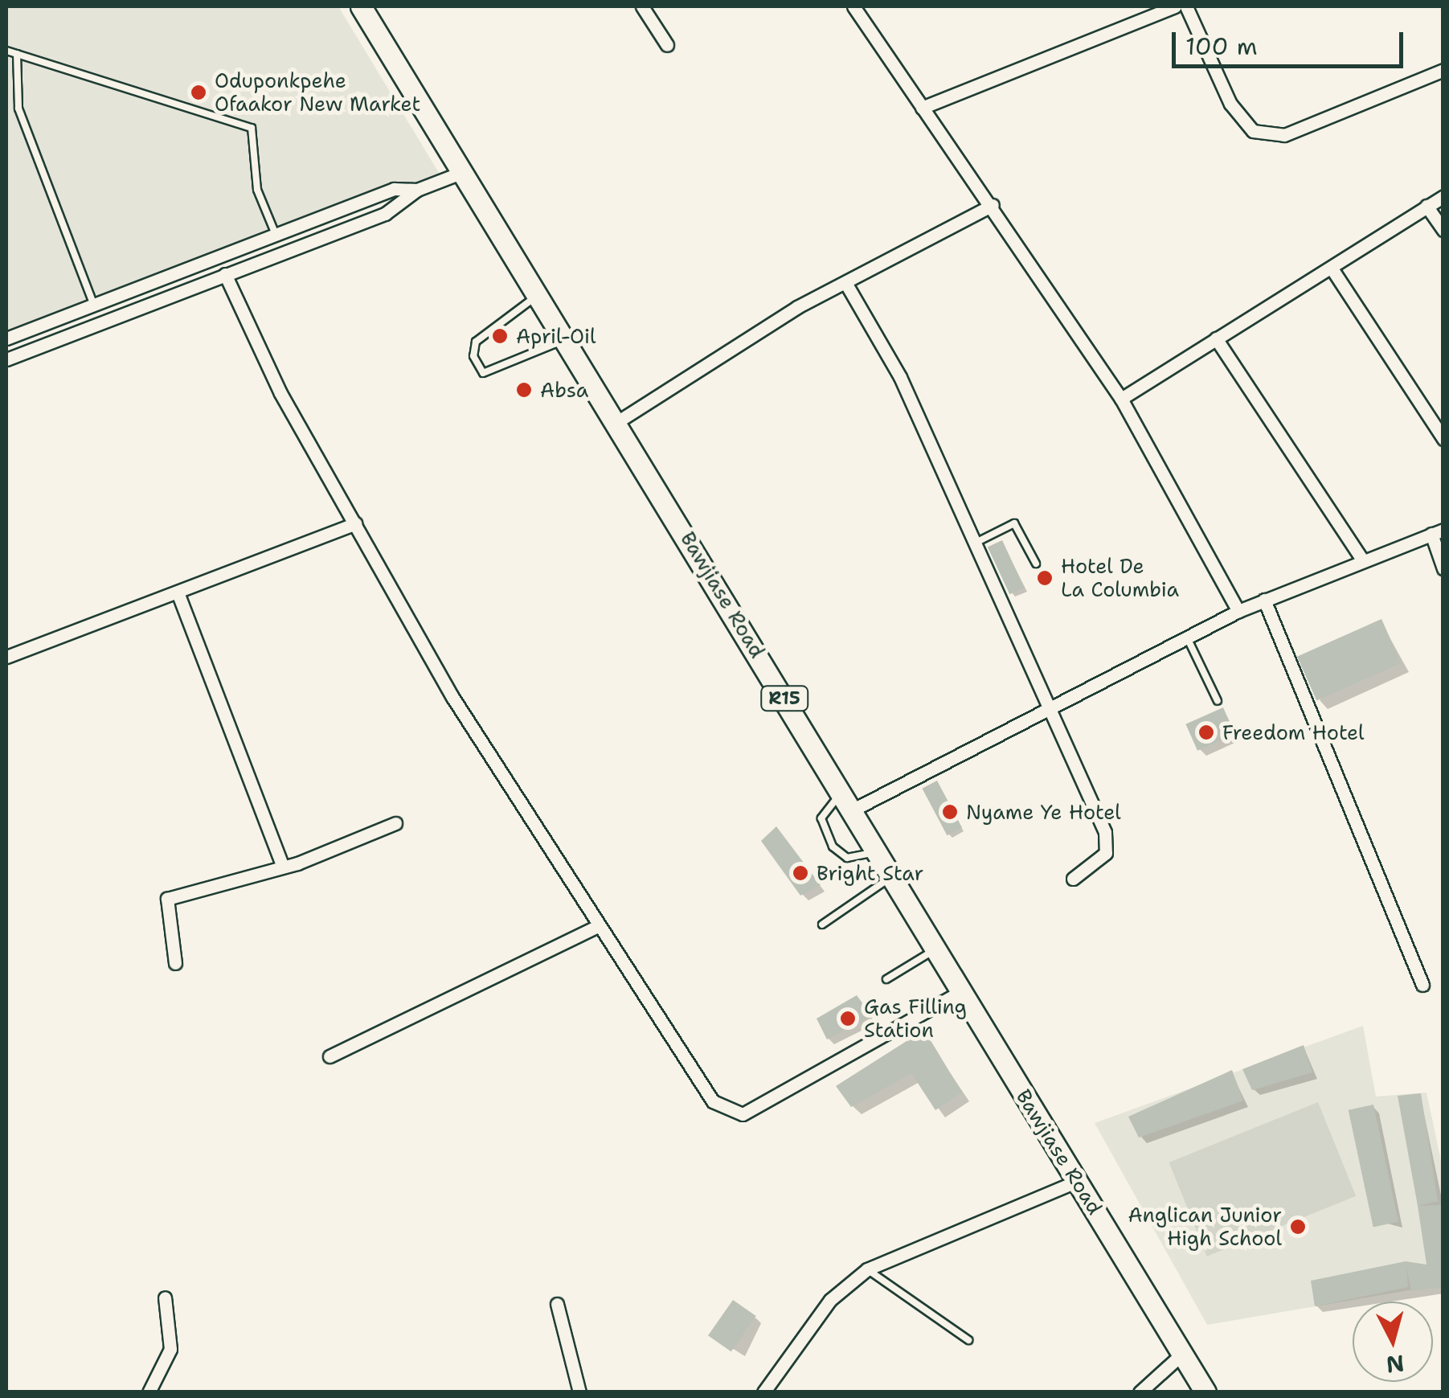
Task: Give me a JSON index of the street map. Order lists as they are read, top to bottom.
{
  "streets": {
    "main road": ["Bawjiase Road", "R15"]
  },
  "places": [
    "Oduponkpehe Ofaakor New Market",
    "April-Oil",
    "Absa",
    "Hotel De La Columbia",
    "Freedom Hotel",
    "Nyame Ye Hotel",
    "Bright Star",
    "Gas Filling Station",
    "Anglican Junior High School"
  ],
  "scale_bar": "100 m",
  "north": "bottom"
}
